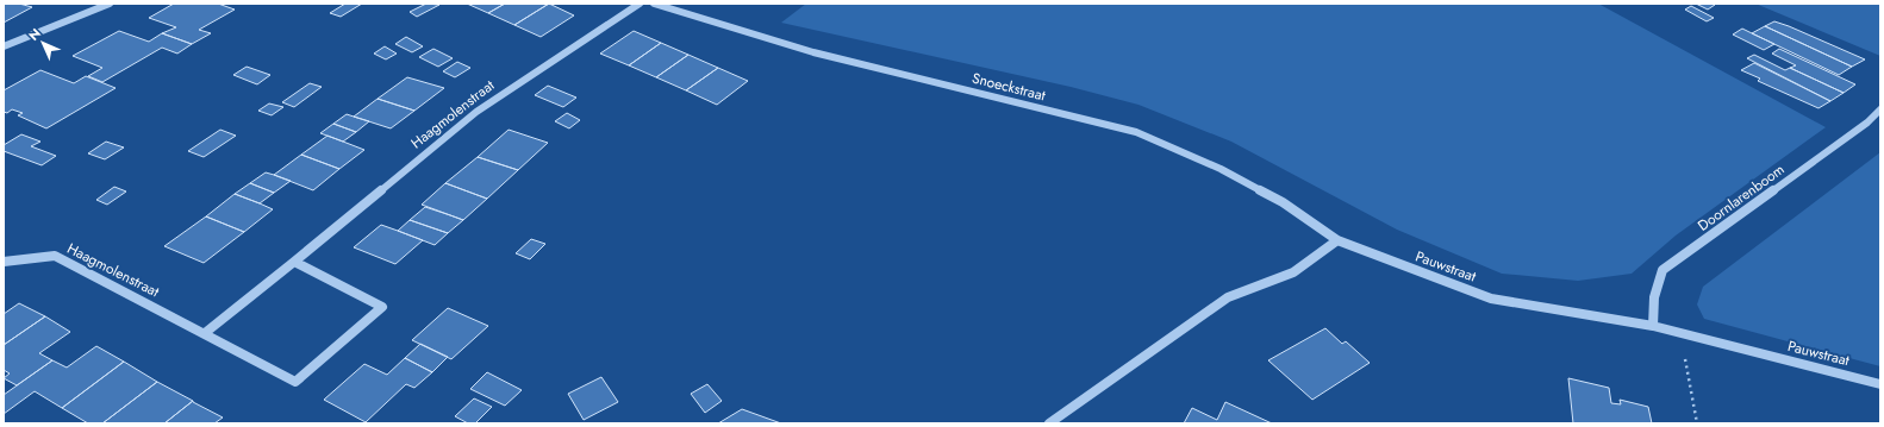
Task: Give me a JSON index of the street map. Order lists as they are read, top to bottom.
{
  "streets": {
    "street": [
      "Snoeckstraat",
      "Haagmolenstraat",
      "Doornlarenboom",
      "Pauwstraat"
    ]
  },
  "crossings": [
    ["Snoeckstraat", "Pauwstraat"],
    ["Doornlarenboom", "Pauwstraat"]
  ],
  "north": "top left"
}
